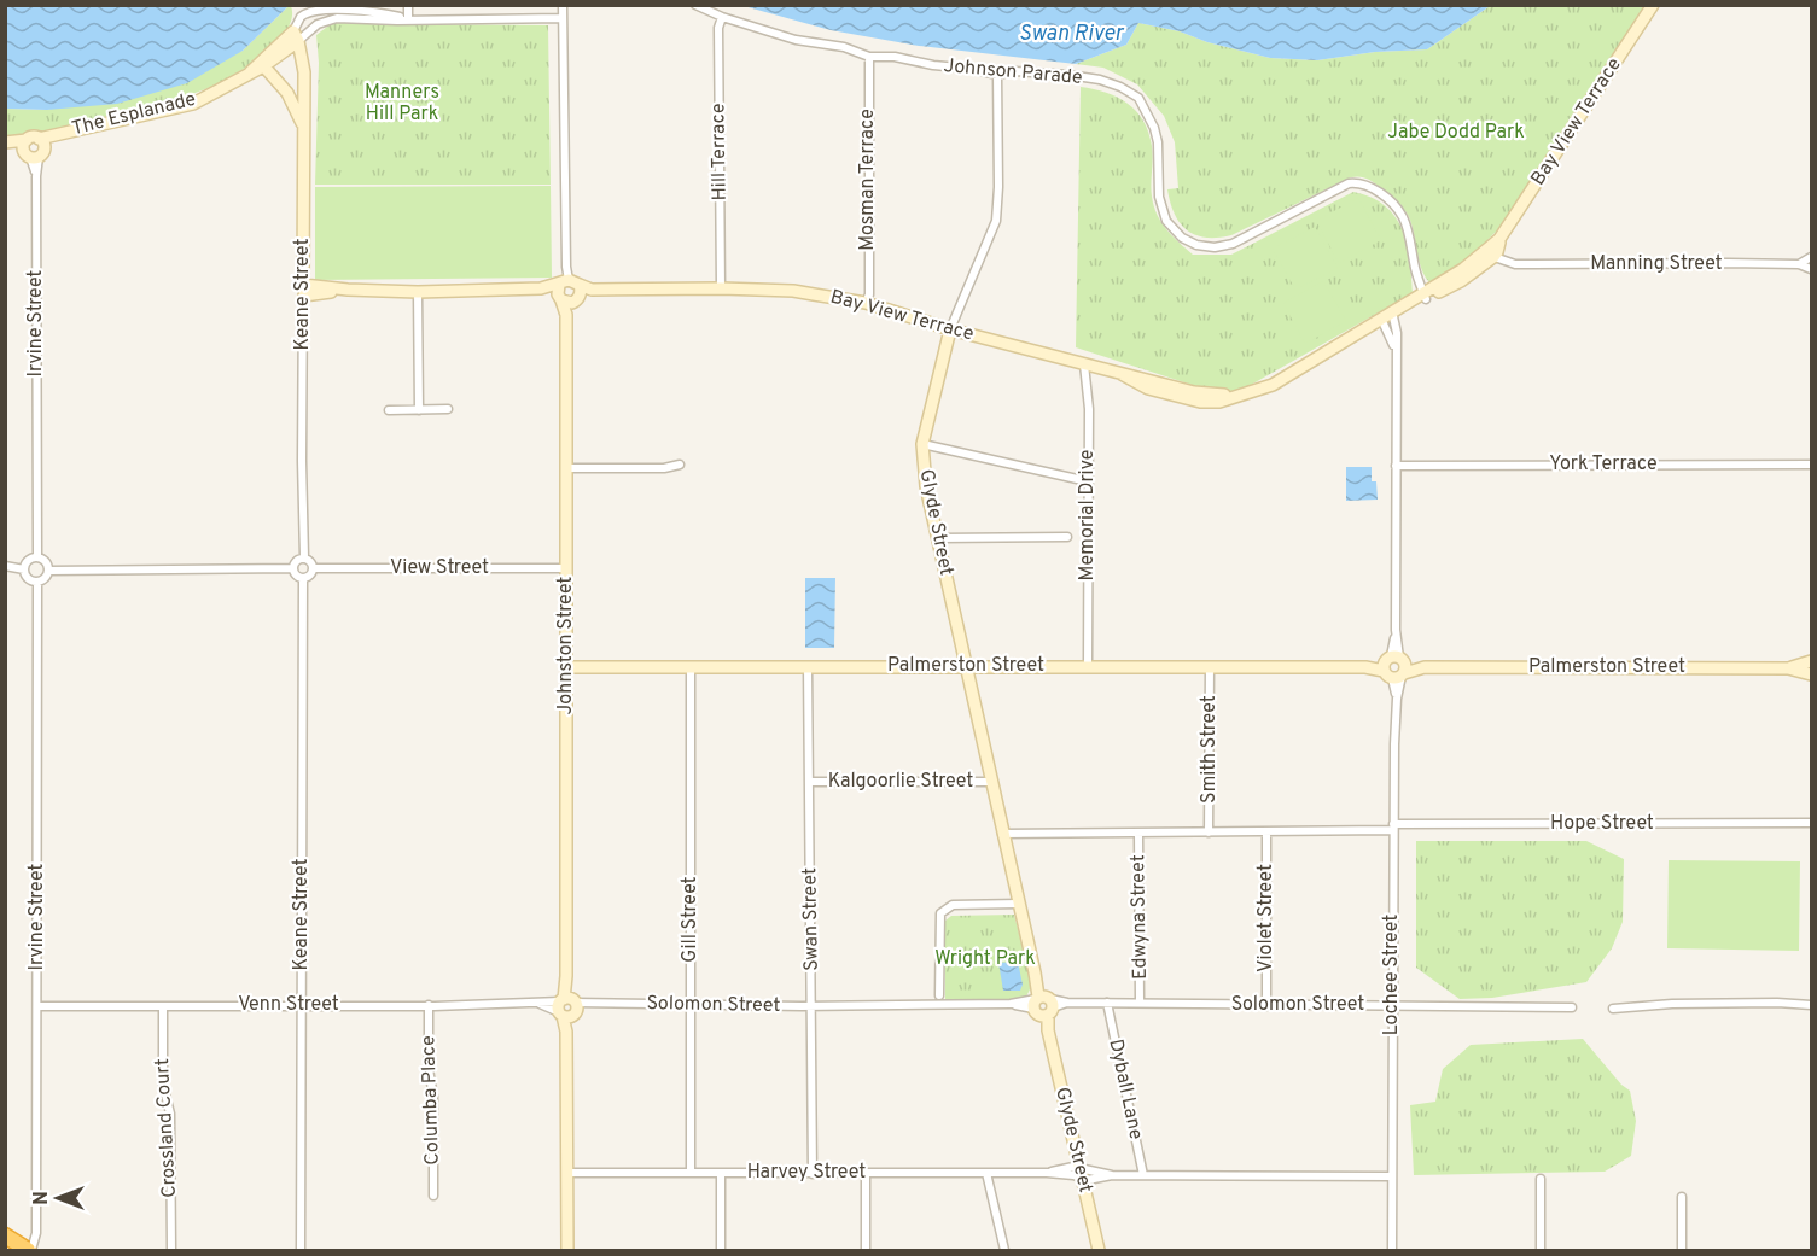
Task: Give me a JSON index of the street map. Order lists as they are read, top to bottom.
{
  "streets": {
    "street": [
      "Johnson Parade",
      "The Esplanade",
      "Bay View Terrace",
      "Hill Terrace",
      "Mosman Terrace",
      "Manning Street",
      "Keane Street",
      "Irvine Street",
      "York Terrace",
      "Memorial Drive",
      "Glyde Street",
      "View Street",
      "Johnston Street",
      "Palmerston Street",
      "Smith Street",
      "Kalgoorlie Street",
      "Hope Street",
      "Edwyna Street",
      "Violet Street",
      "Gill Street",
      "Swan Street",
      "Lochee Street",
      "Venn Street",
      "Solomon Street",
      "Dyball Lane",
      "Columba Place",
      "Crossland Court",
      "Harvey Street"
    ]
  },
  "crossings": [
    ["Johnson Parade", "Bay View Terrace"],
    ["Johnson Parade", "Hill Terrace"],
    ["Johnson Parade", "Mosman Terrace"],
    ["Johnson Parade", "Glyde Street"],
    ["The Esplanade", "Keane Street"],
    ["The Esplanade", "Irvine Street"],
    ["Bay View Terrace", "Hill Terrace"],
    ["Bay View Terrace", "Mosman Terrace"],
    ["Bay View Terrace", "Manning Street"],
    ["Bay View Terrace", "Memorial Drive"],
    ["Bay View Terrace", "Glyde Street"],
    ["Bay View Terrace", "Johnston Street"],
    ["Bay View Terrace", "Lochee Street"],
    ["Keane Street", "View Street"],
    ["Keane Street", "Venn Street"],
    ["Irvine Street", "Venn Street"],
    ["York Terrace", "Lochee Street"],
    ["Memorial Drive", "Palmerston Street"],
    ["Glyde Street", "Palmerston Street"],
    ["Glyde Street", "Kalgoorlie Street"],
    ["Glyde Street", "Hope Street"],
    ["Glyde Street", "Solomon Street"],
    ["Glyde Street", "Harvey Street"],
    ["View Street", "Johnston Street"],
    ["Johnston Street", "Palmerston Street"],
    ["Johnston Street", "Venn Street"],
    ["Johnston Street", "Solomon Street"],
    ["Johnston Street", "Harvey Street"],
    ["Palmerston Street", "Smith Street"],
    ["Palmerston Street", "Gill Street"],
    ["Palmerston Street", "Swan Street"],
    ["Palmerston Street", "Lochee Street"],
    ["Smith Street", "Hope Street"],
    ["Kalgoorlie Street", "Swan Street"],
    ["Hope Street", "Edwyna Street"],
    ["Hope Street", "Violet Street"],
    ["Hope Street", "Lochee Street"],
    ["Edwyna Street", "Solomon Street"],
    ["Violet Street", "Solomon Street"],
    ["Gill Street", "Solomon Street"],
    ["Gill Street", "Harvey Street"],
    ["Swan Street", "Solomon Street"],
    ["Swan Street", "Harvey Street"],
    ["Lochee Street", "Solomon Street"],
    ["Lochee Street", "Harvey Street"],
    ["Venn Street", "Solomon Street"],
    ["Venn Street", "Columba Place"],
    ["Venn Street", "Crossland Court"],
    ["Solomon Street", "Dyball Lane"],
    ["Dyball Lane", "Harvey Street"]
  ],
  "water": ["Swan River"],
  "parks": ["Manners Hill Park", "Jabe Dodd Park", "Wright Park"],
  "north": "left"
}
